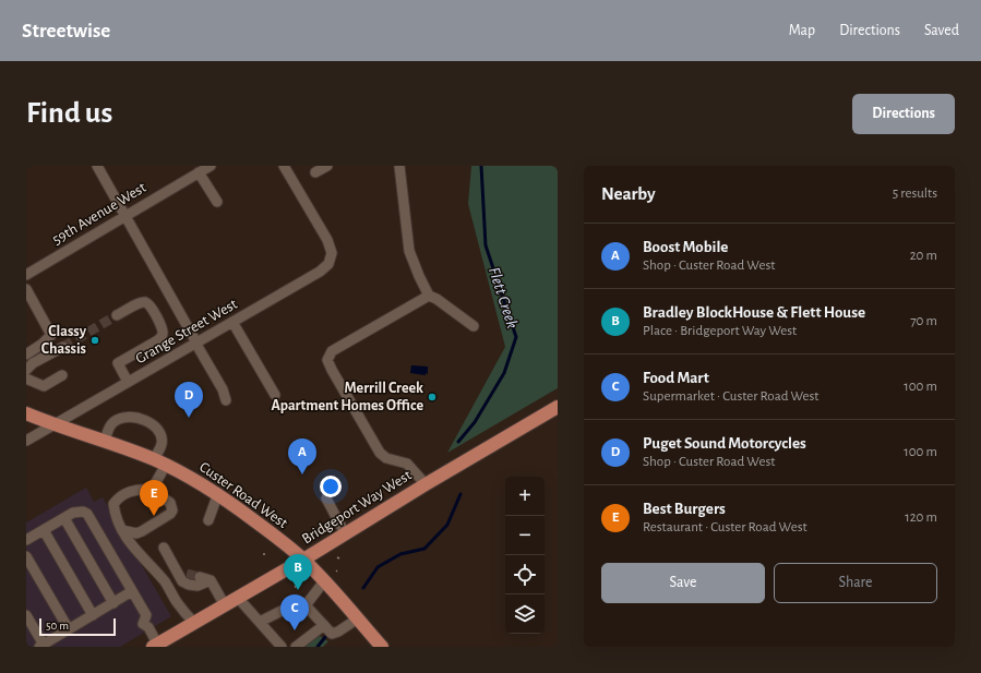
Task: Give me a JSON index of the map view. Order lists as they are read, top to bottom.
{
  "streets": {
    "main road": ["Custer Road West", "Bridgeport Way West"],
    "street": ["59th Avenue West", "Grange Street West"]
  },
  "crossings": [
    ["Grange Street West", "Custer Road West"],
    ["Custer Road West", "Bridgeport Way West"]
  ],
  "water": ["Flett Creek"],
  "places": ["Classy Chassis", "Merrill Creek Apartment Homes Office"],
  "scale_bar": "50 m",
  "page": {
    "header": "Streetwise",
    "nav": ["Map", "Directions", "Saved"],
    "buttons": [
      "Directions",
      ["Save", "Share"]
    ],
    "title": "Find us",
    "heading": ["Nearby", "5 results"],
    "list": [
      {
        "mark": "A",
        "name": "Boost Mobile",
        "note": "Shop · Custer Road West",
        "value": "20 m"
      },
      {
        "mark": "B",
        "name": "Bradley BlockHouse & Flett House",
        "note": "Place · Bridgeport Way West",
        "value": "70 m"
      },
      {
        "mark": "C",
        "name": "Food Mart",
        "note": "Supermarket · Custer Road West",
        "value": "100 m"
      },
      {
        "mark": "D",
        "name": "Puget Sound Motorcycles",
        "note": "Shop · Custer Road West",
        "value": "100 m"
      },
      {
        "mark": "E",
        "name": "Best Burgers",
        "note": "Restaurant · Custer Road West",
        "value": "120 m"
      }
    ],
    "pins": [
      "D",
      "A",
      "E",
      "B",
      "C"
    ],
    "map_buttons": ["+", "−"],
    "scale": "50 m"
  }
}
